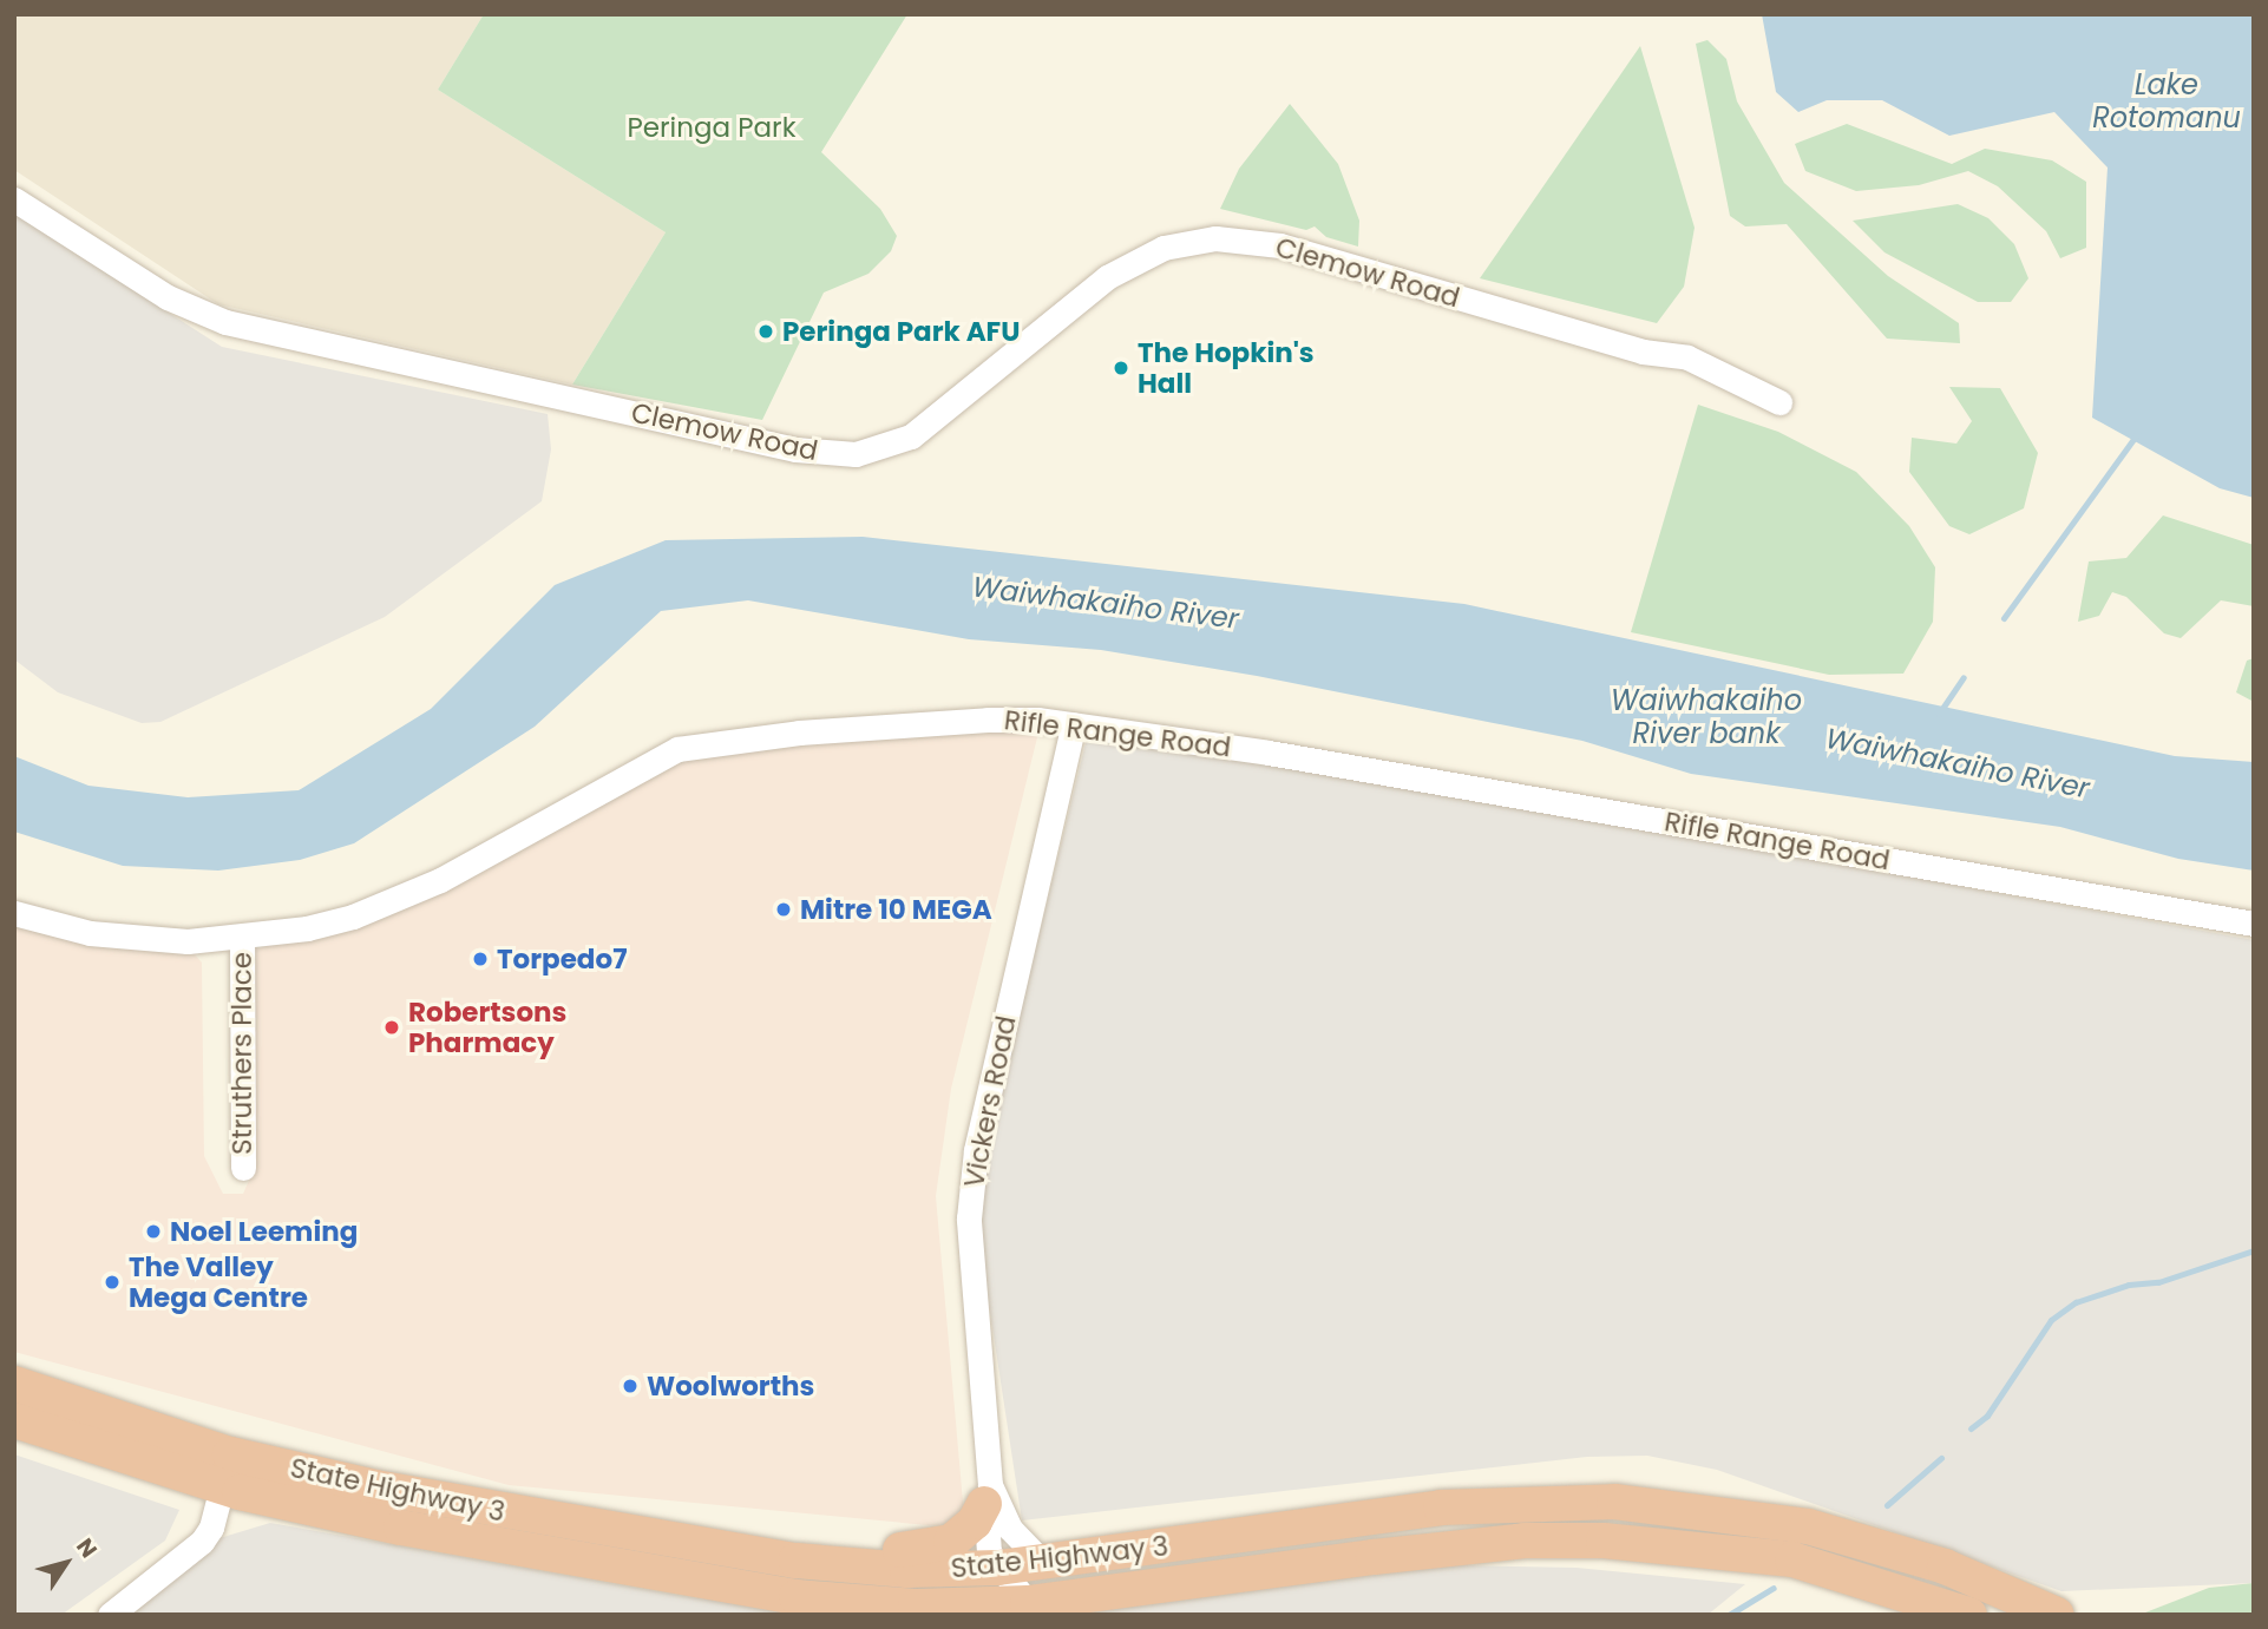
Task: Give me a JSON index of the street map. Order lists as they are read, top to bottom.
{
  "streets": {
    "highway": ["State Highway 3"],
    "street": [
      "Clemow Road",
      "Rifle Range Road",
      "Struthers Place",
      "Vickers Road"
    ]
  },
  "crossings": [
    ["Rifle Range Road", "Struthers Place"],
    ["Rifle Range Road", "Vickers Road"],
    ["Vickers Road", "State Highway 3"]
  ],
  "water": ["Lake Rotomanu", "Waiwhakaiho River", "Waiwhakaiho River bank"],
  "parks": ["Peringa Park"],
  "places": [
    "Peringa Park AFU",
    "The Hopkin's Hall",
    "Mitre 10 MEGA",
    "Torpedo7",
    "Robertsons Pharmacy",
    "Noel Leeming",
    "The Valley Mega Centre",
    "Woolworths"
  ],
  "north": "top right"
}
